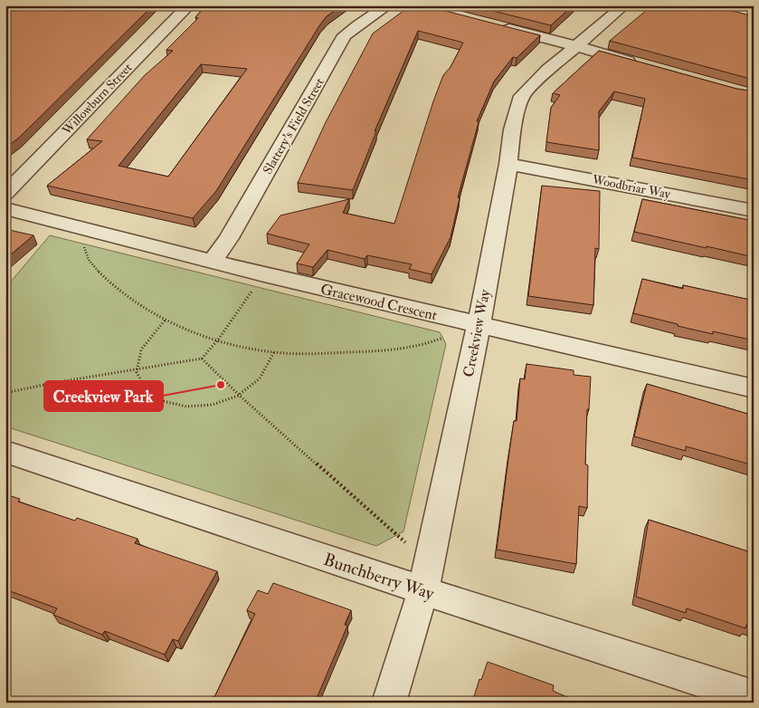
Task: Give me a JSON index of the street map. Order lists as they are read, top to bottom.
{
  "streets": {
    "street": [
      "Willowburn Street",
      "Slattery's Field Street",
      "Woodbriar Way",
      "Gracewood Crescent",
      "Creekview Way",
      "Bunchberry Way"
    ]
  },
  "crossings": [
    ["Slattery's Field Street", "Gracewood Crescent"],
    ["Woodbriar Way", "Creekview Way"],
    ["Gracewood Crescent", "Creekview Way"],
    ["Creekview Way", "Bunchberry Way"]
  ],
  "places": ["Creekview Park"]
}
